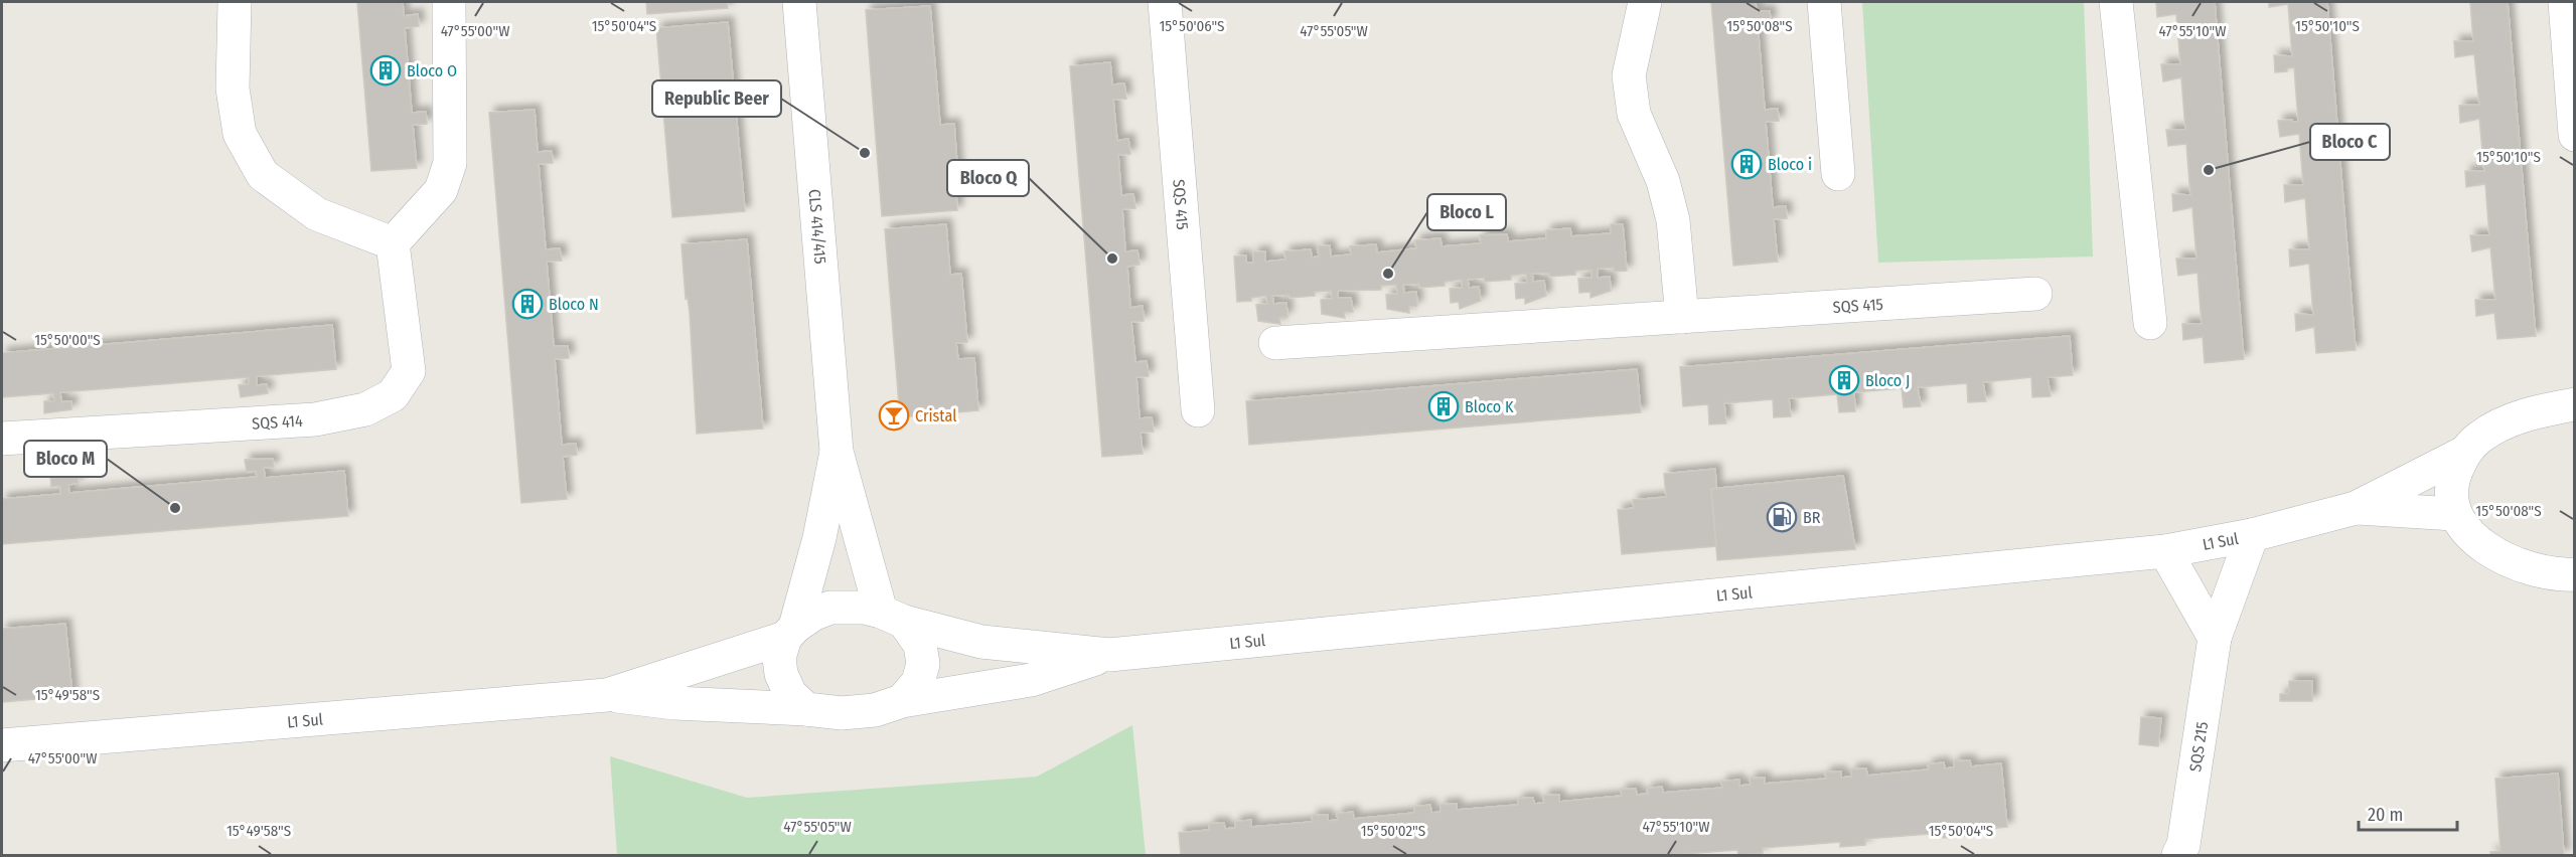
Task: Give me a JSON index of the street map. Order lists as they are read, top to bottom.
{
  "streets": {
    "street": [
      "SQS 415",
      "CLS 414/415",
      "SQS 414",
      "L1 Sul",
      "SQS 215"
    ]
  },
  "crossings": [
    ["CLS 414/415", "L1 Sul"],
    ["L1 Sul", "SQS 215"]
  ],
  "places": {
    "building": [
      "Bloco O",
      "Bloco i",
      "Bloco N",
      "Bloco J",
      "Bloco K"
    ],
    "other": [
      "Republic Beer",
      "Bloco C",
      "Bloco Q",
      "Bloco L",
      "Bloco M"
    ],
    "bar": ["Cristal"],
    "fuel station": ["BR"]
  },
  "scale_bar": "20 m",
  "coordinates": [
    "15°50'04\"S",
    "15°50'06\"S",
    "15°50'08\"S",
    "15°50'10\"S",
    "47°55'00\"W",
    "47°55'05\"W",
    "47°55'10\"W",
    "15°50'00\"S",
    "15°49'58\"S",
    "15°50'02\"S"
  ]
}
